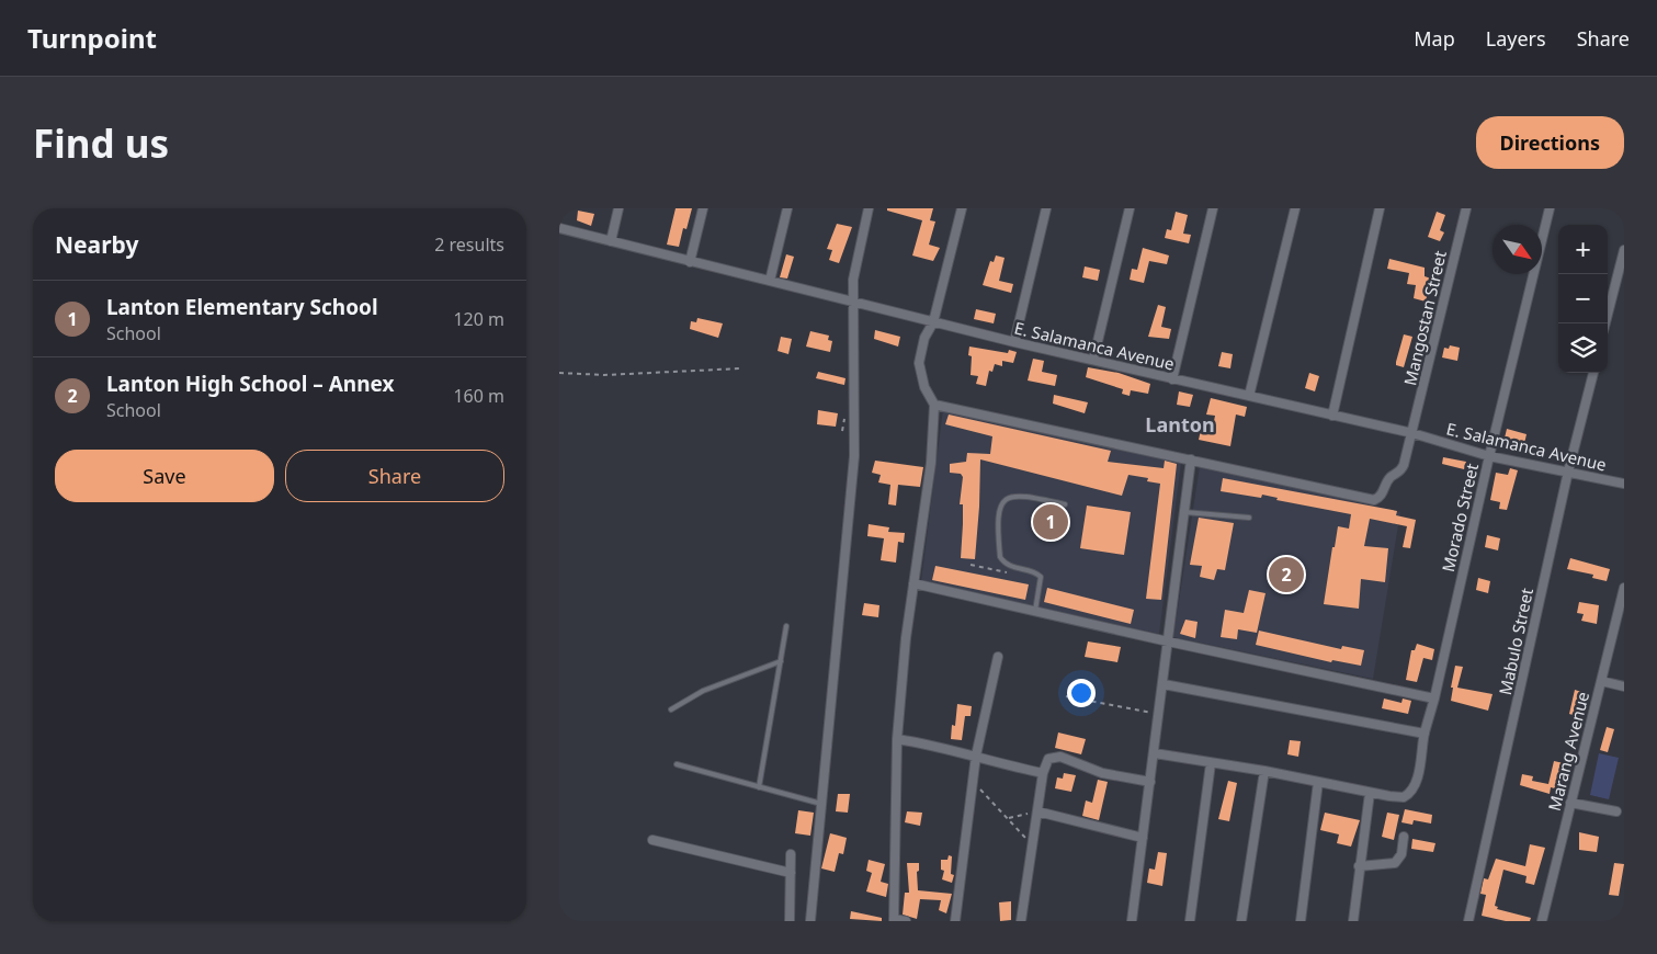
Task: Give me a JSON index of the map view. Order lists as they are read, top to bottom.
{
  "streets": {
    "street": [
      "Mangostan Street",
      "E. Salamanca Avenue",
      "Morado Street",
      "Mabulo Street",
      "Marang Avenue"
    ]
  },
  "crossings": [
    ["Mangostan Street", "E. Salamanca Avenue"],
    ["E. Salamanca Avenue", "Morado Street"],
    ["E. Salamanca Avenue", "Mabulo Street"]
  ],
  "districts": ["Lanton"],
  "north": "bottom right",
  "page": {
    "header": "Turnpoint",
    "nav": ["Map", "Layers", "Share"],
    "buttons": [
      "Directions",
      ["Save", "Share"]
    ],
    "title": "Find us",
    "heading": ["Nearby", "2 results"],
    "map_buttons": ["+", "−"],
    "list": [
      {
        "mark": "1",
        "name": "Lanton Elementary School",
        "note": "School",
        "value": "120 m"
      },
      {
        "mark": "2",
        "name": "Lanton High School – Annex",
        "note": "School",
        "value": "160 m"
      }
    ],
    "pins": ["1", "2"]
  }
}
